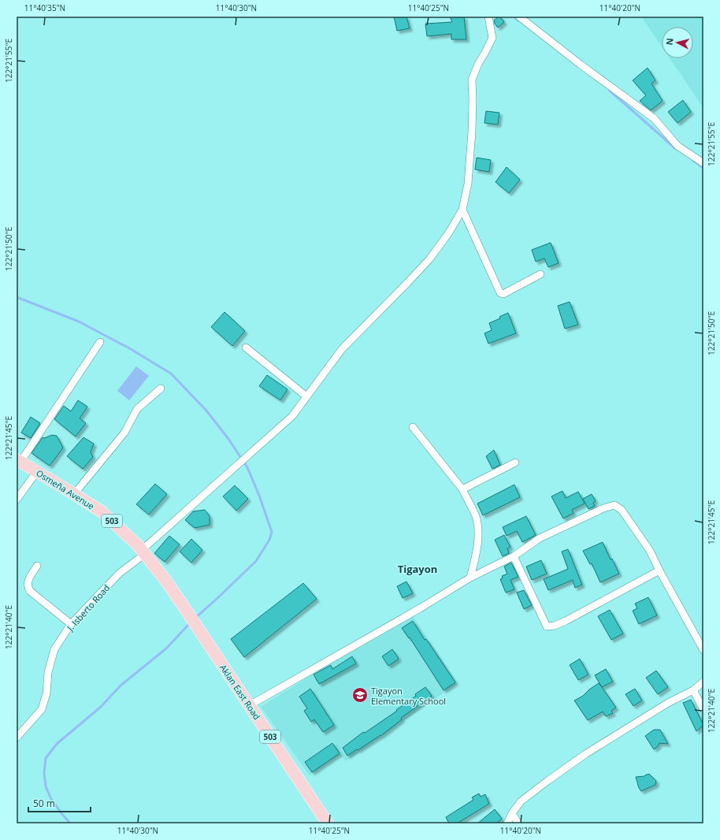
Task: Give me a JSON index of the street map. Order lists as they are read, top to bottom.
{
  "streets": {
    "main road": ["Osmeña Avenue", "503", "Aklan East Road"],
    "street": ["J. Isberto Road"]
  },
  "crossings": [
    ["Osmeña Avenue", "J. Isberto Road"],
    ["Osmeña Avenue", "Aklan East Road"]
  ],
  "districts": ["Tigayon"],
  "places": {
    "school or university": ["Tigayon Elementary School"]
  },
  "scale_bar": "50 m",
  "north": "left",
  "coordinates": [
    "11°40'35\"N",
    "11°40'30\"N",
    "11°40'25\"N",
    "11°40'20\"N",
    "122°21'55\"E",
    "122°21'50\"E",
    "122°21'45\"E",
    "122°21'40\"E"
  ]
}
